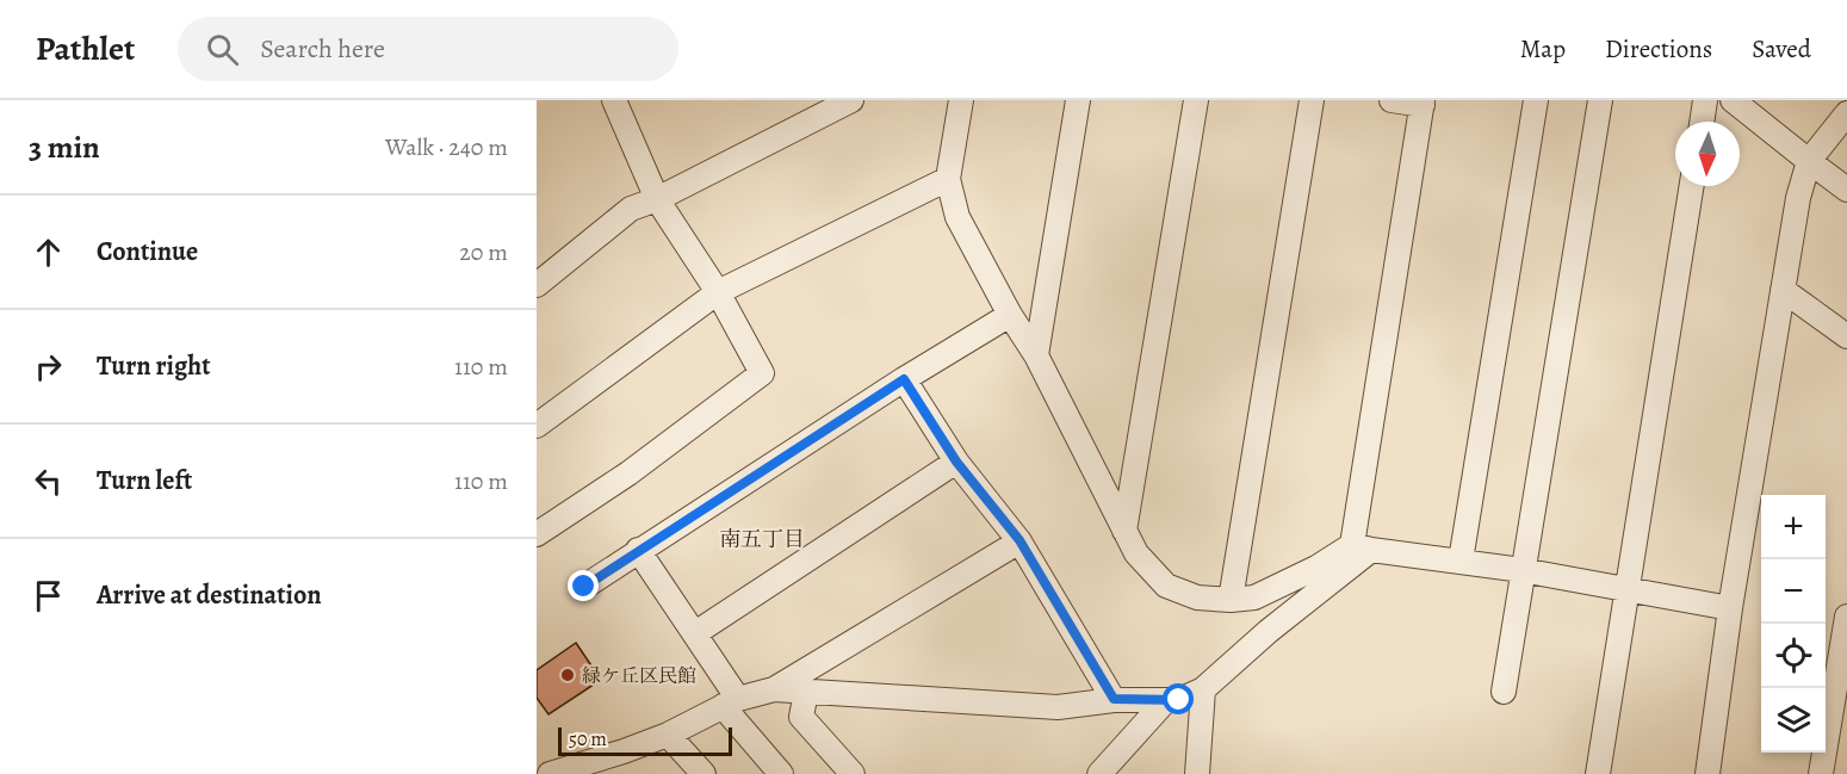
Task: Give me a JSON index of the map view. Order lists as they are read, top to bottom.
{
  "districts": ["南五丁目"],
  "places": ["緑ケ丘区民館"],
  "scale_bar": "50 m",
  "north": "bottom",
  "page": {
    "header": "Pathlet",
    "search": "Search here",
    "nav": ["Map", "Directions", "Saved"],
    "heading": ["3 min", "Walk · 240 m"],
    "list": [
      ["Continue", "20 m"],
      ["Turn right", "110 m"],
      ["Turn left", "110 m"],
      "Arrive at destination"
    ],
    "map_buttons": ["+", "−"],
    "scale": "50 m"
  }
}
